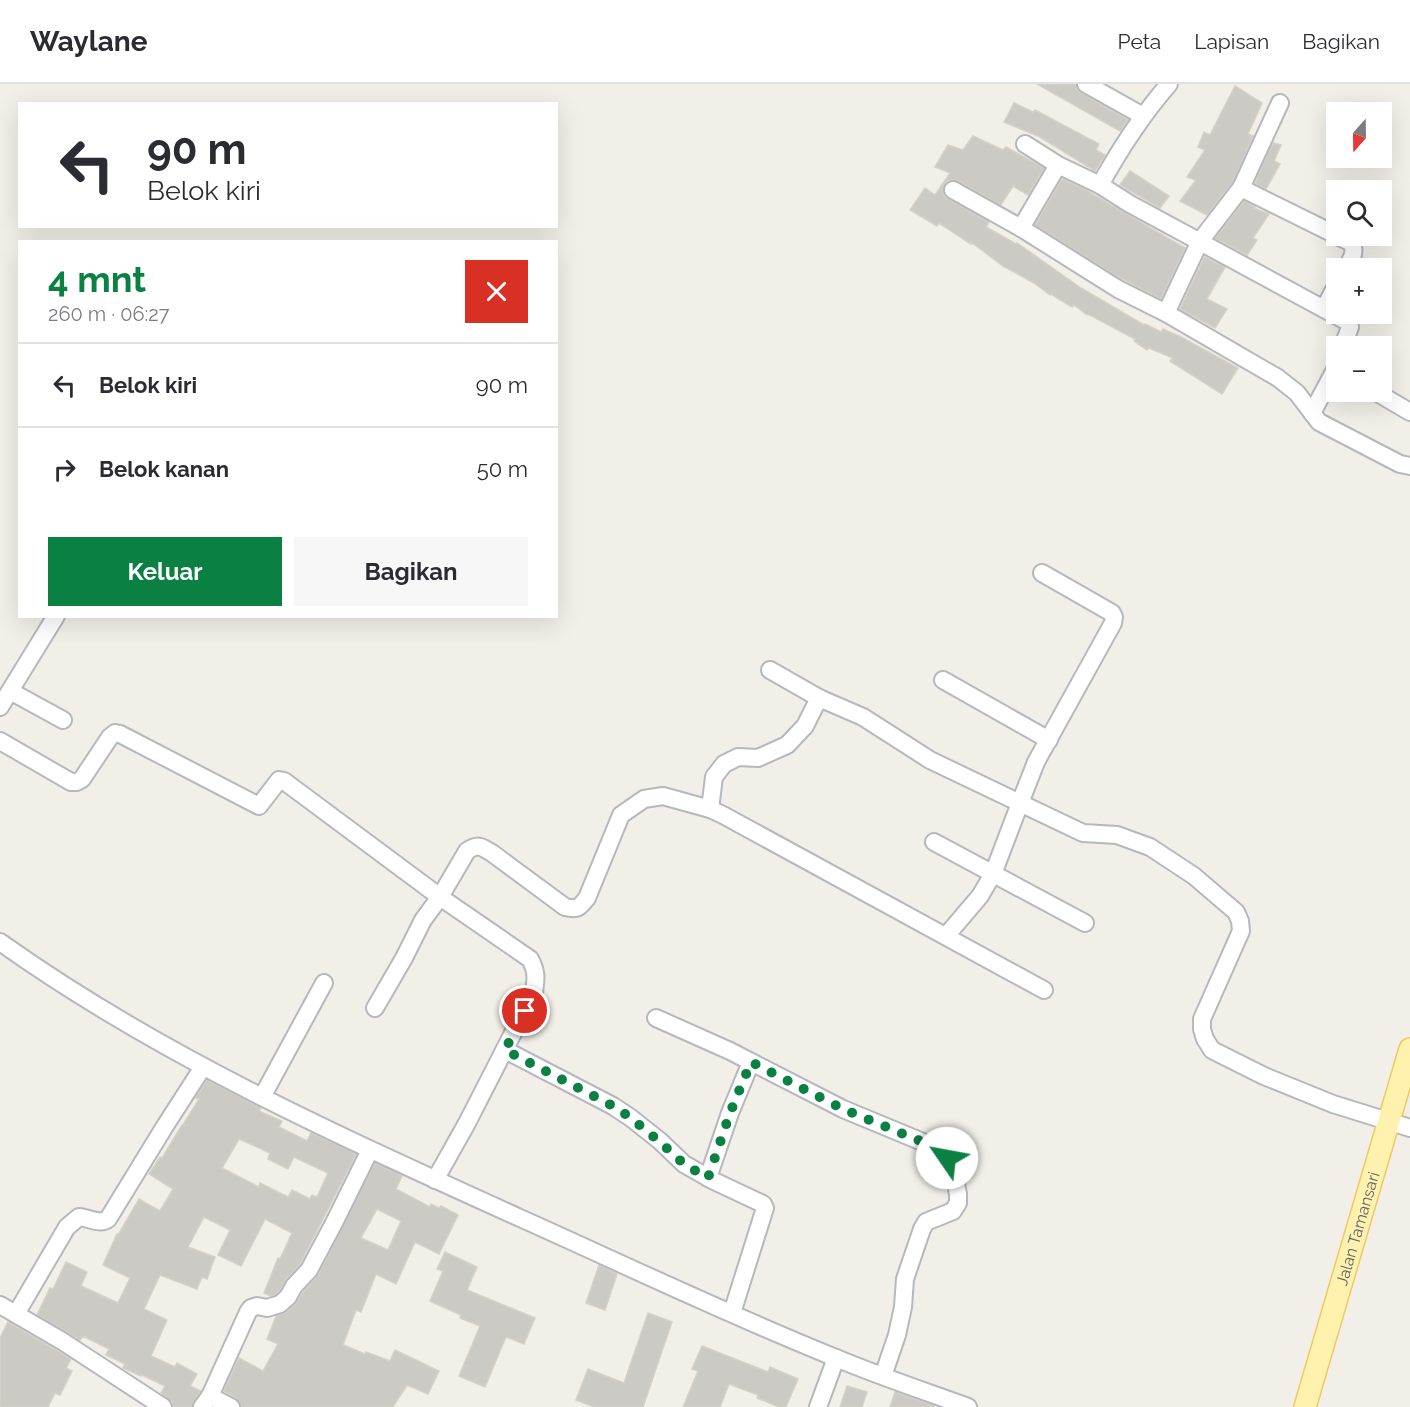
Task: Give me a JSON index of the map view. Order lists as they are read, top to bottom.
{
  "streets": {
    "main road": ["Jalan Tamansari"]
  },
  "north": "bottom",
  "page": {
    "header": "Waylane",
    "nav": ["Peta", "Lapisan", "Bagikan"],
    "map_buttons": ["+", "−"],
    "turn": ["90 m", "Belok kiri"],
    "heading": ["4 mnt", "260 m · 06:27"],
    "list": [
      {
        "name": "Belok kiri",
        "value": "90 m"
      },
      {
        "name": "Belok kanan",
        "value": "50 m"
      }
    ],
    "buttons": ["Keluar", "Bagikan"]
  }
}
